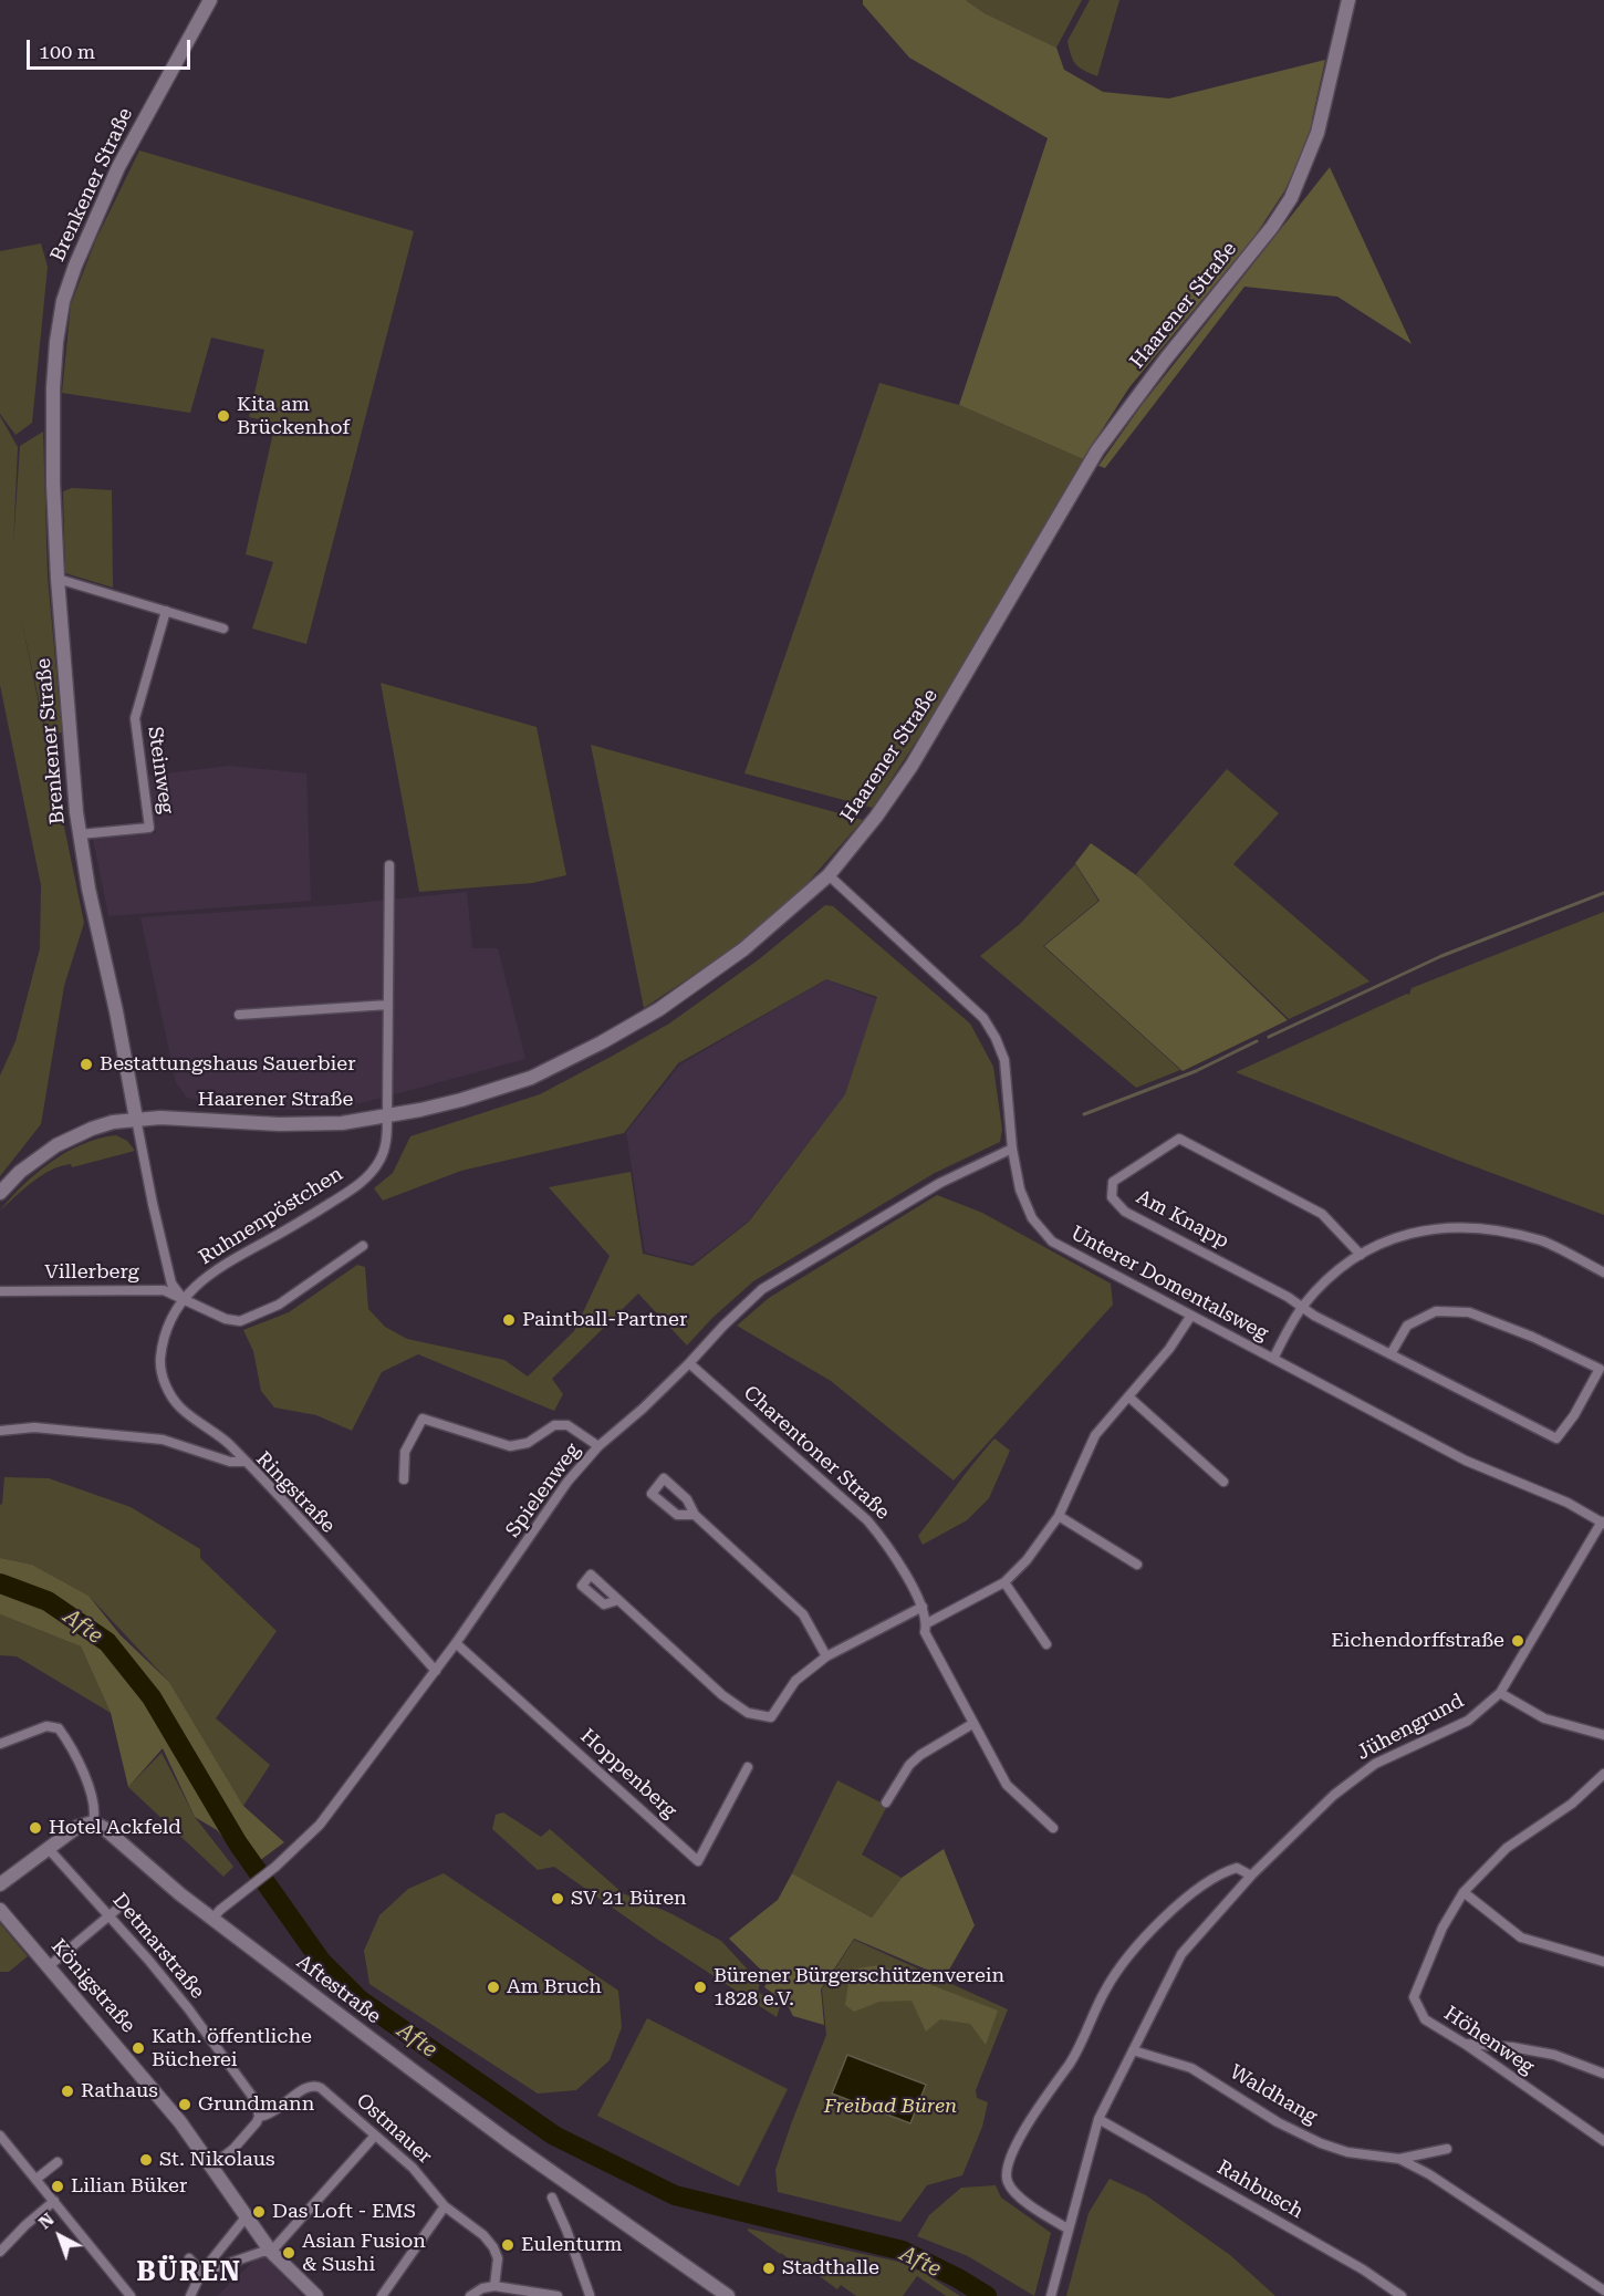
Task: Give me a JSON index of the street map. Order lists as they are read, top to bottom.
{
  "streets": {
    "main road": [
      "Brenkener Straße",
      "Haarener Straße",
      "Königstraße",
      "Aftestraße"
    ],
    "street": [
      "Steinweg",
      "Ruhnenpöstchen",
      "Am Knapp",
      "Villerberg",
      "Unterer Domentalsweg",
      "Charentoner Straße",
      "Spielenweg",
      "Ringstraße",
      "Jühengrund",
      "Hoppenberg",
      "Detmarstraße",
      "Höhenweg",
      "Waldhang",
      "Ostmauer",
      "Rahbusch"
    ]
  },
  "crossings": [
    ["Brenkener Straße", "Haarener Straße"],
    ["Brenkener Straße", "Steinweg"],
    ["Brenkener Straße", "Ruhnenpöstchen"],
    ["Brenkener Straße", "Villerberg"],
    ["Haarener Straße", "Ruhnenpöstchen"],
    ["Haarener Straße", "Unterer Domentalsweg"],
    ["Ruhnenpöstchen", "Villerberg"],
    ["Unterer Domentalsweg", "Spielenweg"],
    ["Unterer Domentalsweg", "Jühengrund"],
    ["Charentoner Straße", "Spielenweg"],
    ["Spielenweg", "Ringstraße"],
    ["Spielenweg", "Hoppenberg"],
    ["Spielenweg", "Aftestraße"],
    ["Jühengrund", "Waldhang"],
    ["Jühengrund", "Rahbusch"],
    ["Detmarstraße", "Ostmauer"]
  ],
  "districts": ["BÜREN"],
  "water": ["Afte"],
  "parks": ["Freibad Büren"],
  "places": [
    "Kita am Brückenhof",
    "Bestattungshaus Sauerbier",
    "Paintball-Partner",
    "Eichendorffstraße",
    "Hotel Ackfeld",
    "SV 21 Büren",
    "Am Bruch",
    "Bürener Bürgerschützenverein 1828 e.V.",
    "Kath. öffentliche Bücherei",
    "Rathaus",
    "Grundmann",
    "St. Nikolaus",
    "Lilian Büker",
    "Das Loft - EMS",
    "Eulenturm",
    "Asian Fusion & Sushi",
    "Stadthalle"
  ],
  "scale_bar": "100 m",
  "north": "top left"
}
